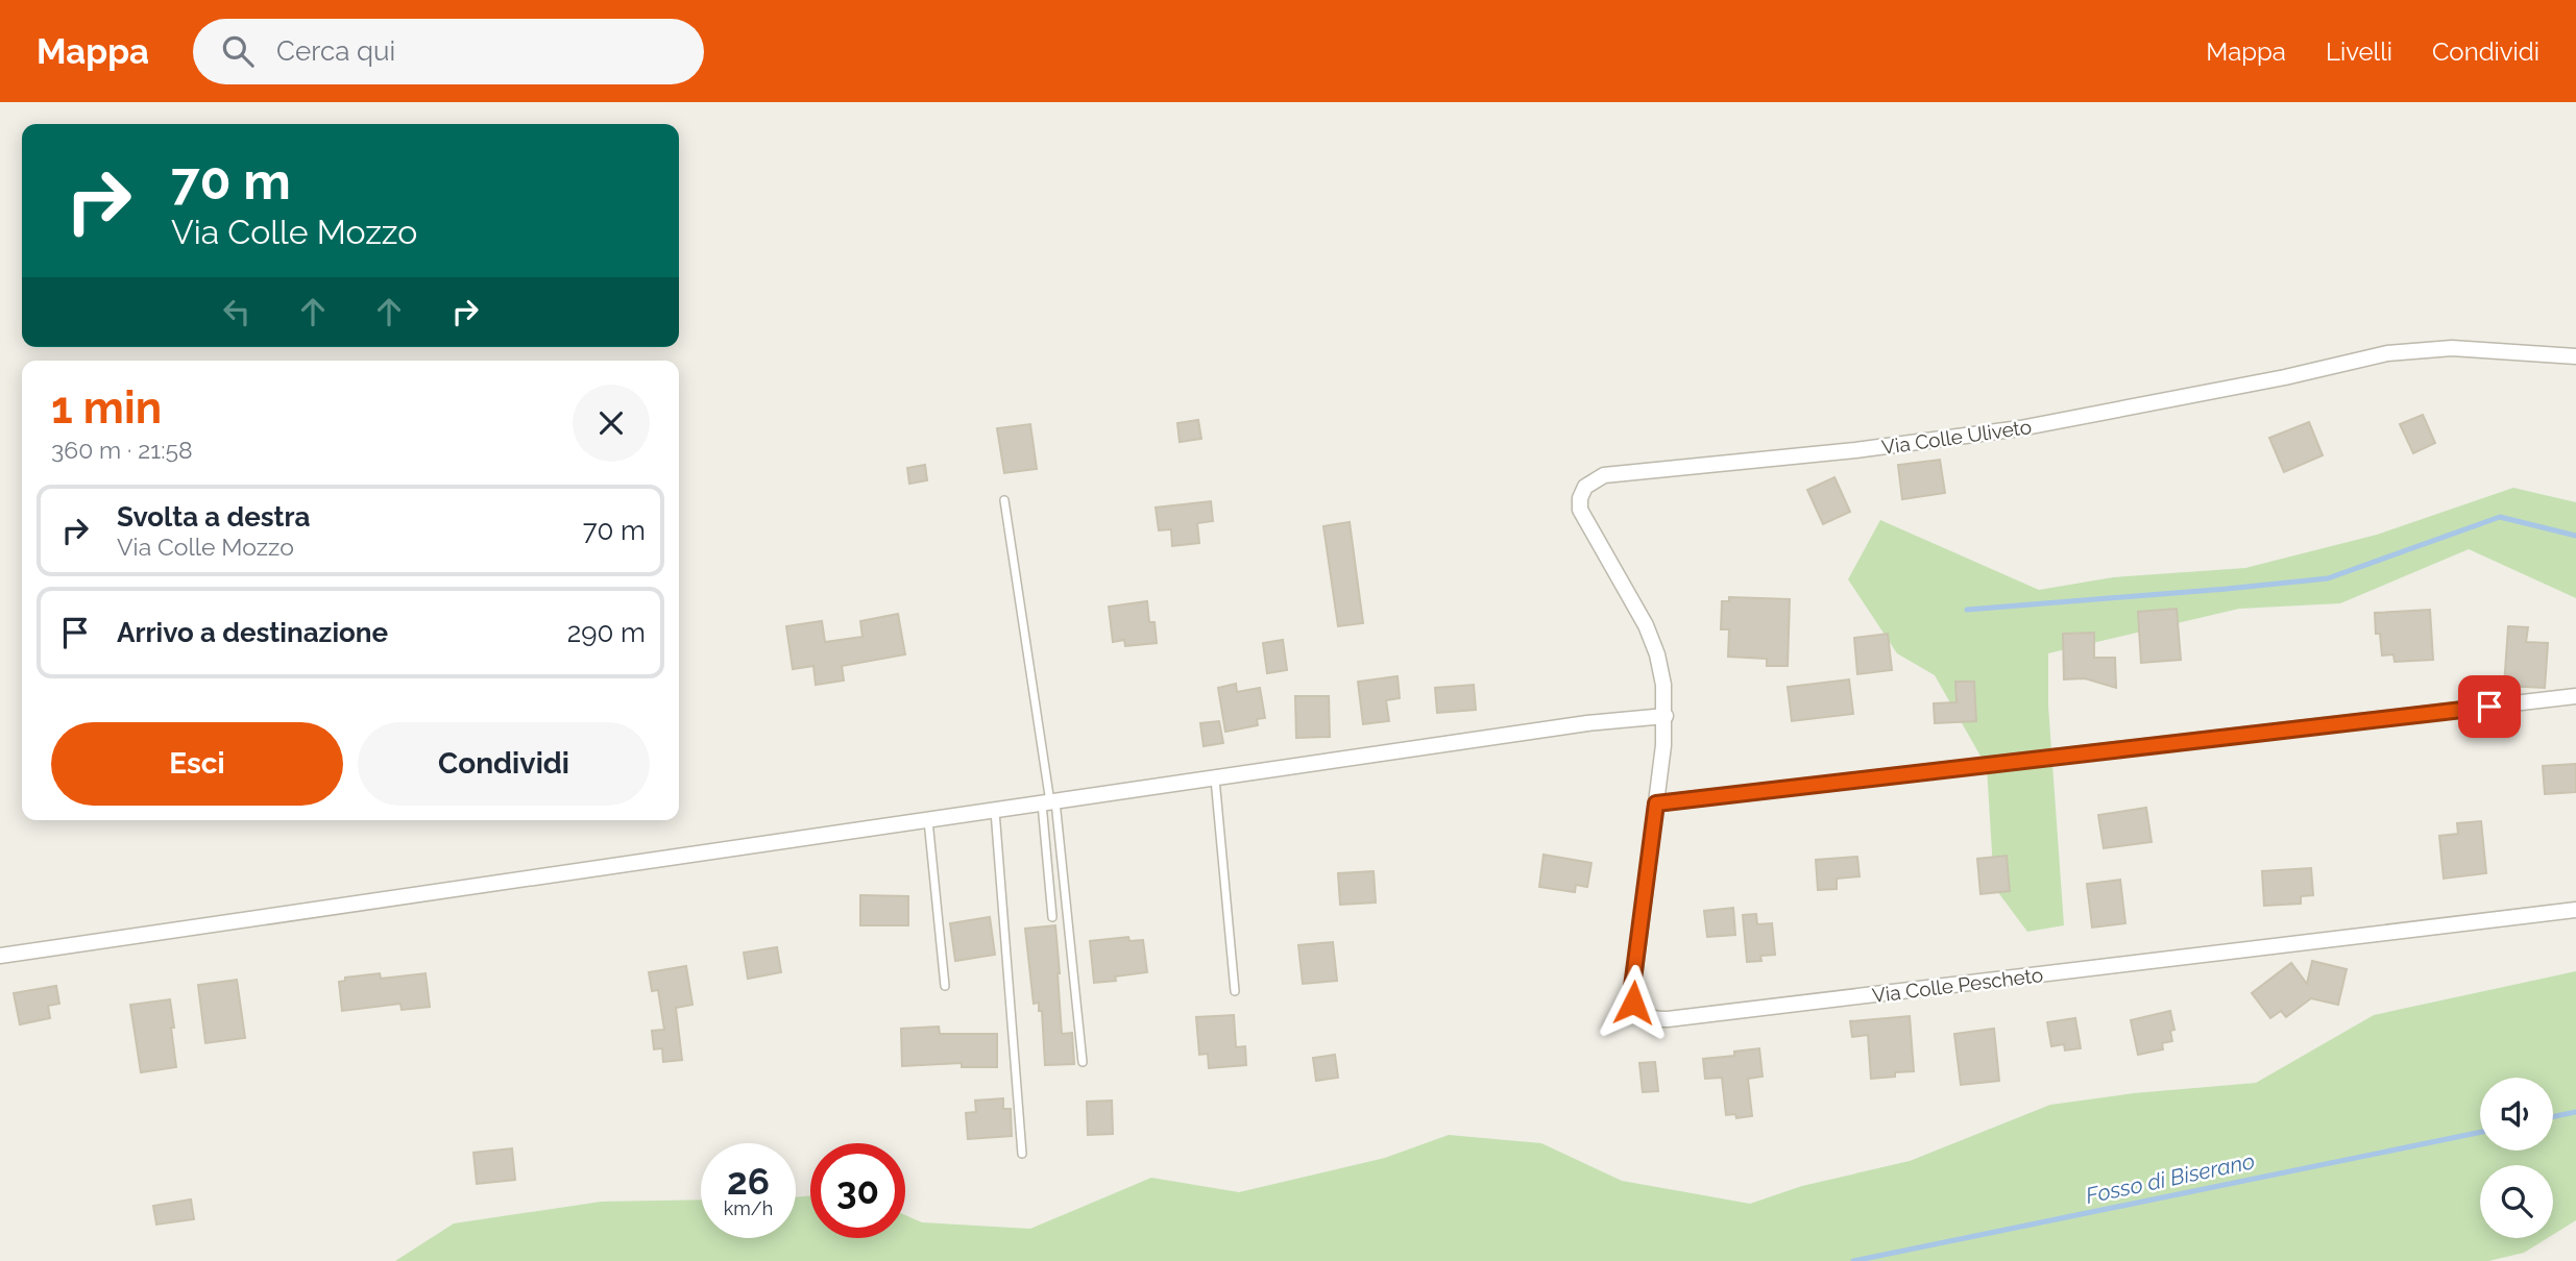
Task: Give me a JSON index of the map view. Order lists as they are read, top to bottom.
{
  "streets": {
    "street": ["Via Colle Uliveto", "Via Colle Pescheto"]
  },
  "crossings": [
    ["Via Colle Uliveto", "Via Colle Pescheto"]
  ],
  "water": ["Fosso di Biserano"],
  "page": {
    "header": "Mappa",
    "search": "Cerca qui",
    "nav": ["Mappa", "Livelli", "Condividi"],
    "turn": ["70 m", "Via Colle Mozzo"],
    "heading": ["1 min", "360 m · 21:58"],
    "list": [
      {
        "name": "Svolta a destra",
        "note": "Via Colle Mozzo",
        "value": "70 m"
      },
      {
        "name": "Arrivo a destinazione",
        "value": "290 m"
      }
    ],
    "buttons": ["Esci", "Condividi"],
    "speed": "26 km/h",
    "limit": "30"
  }
}
